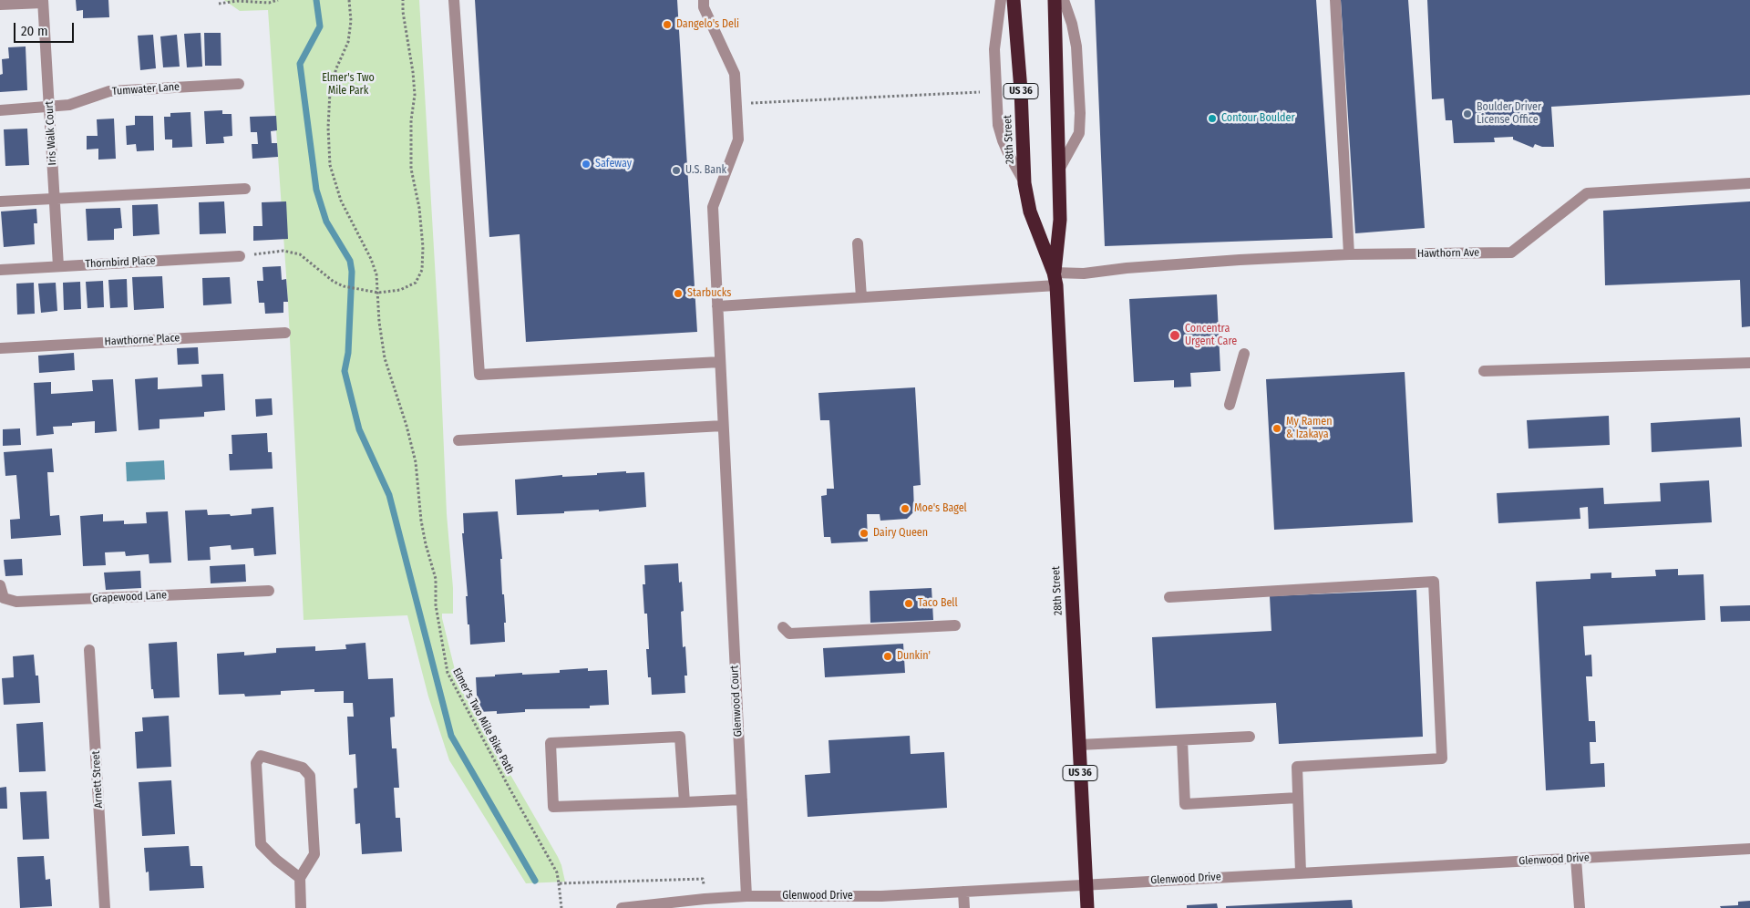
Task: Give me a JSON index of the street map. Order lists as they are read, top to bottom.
{
  "streets": {
    "highway": ["US 36", "28th Street"],
    "street": [
      "Tumwater Lane",
      "Iris Walk Court",
      "Hawthorn Ave",
      "Thornbird Place",
      "Hawthorne Place",
      "Grapewood Lane",
      "Glenwood Court",
      "Arnett Street",
      "Glenwood Drive"
    ],
    "path": ["Elmer's Two Mile Bike Path"]
  },
  "crossings": [
    ["Tumwater Lane", "Iris Walk Court"],
    ["Iris Walk Court", "Thornbird Place"],
    ["28th Street", "Hawthorn Ave"],
    ["28th Street", "Glenwood Drive"],
    ["Hawthorn Ave", "Glenwood Court"],
    ["Glenwood Court", "Glenwood Drive"]
  ],
  "parks": ["Elmer's Two Mile Park"],
  "places": [
    "Dangelo's Deli",
    "Boulder Driver License Office",
    "Contour Boulder",
    "Safeway",
    "U.S. Bank",
    "Starbucks",
    "Concentra Urgent Care",
    "My Ramen & Izakaya",
    "Moe's Bagel",
    "Dairy Queen",
    "Taco Bell",
    "Dunkin'"
  ],
  "scale_bar": "20 m"
}
